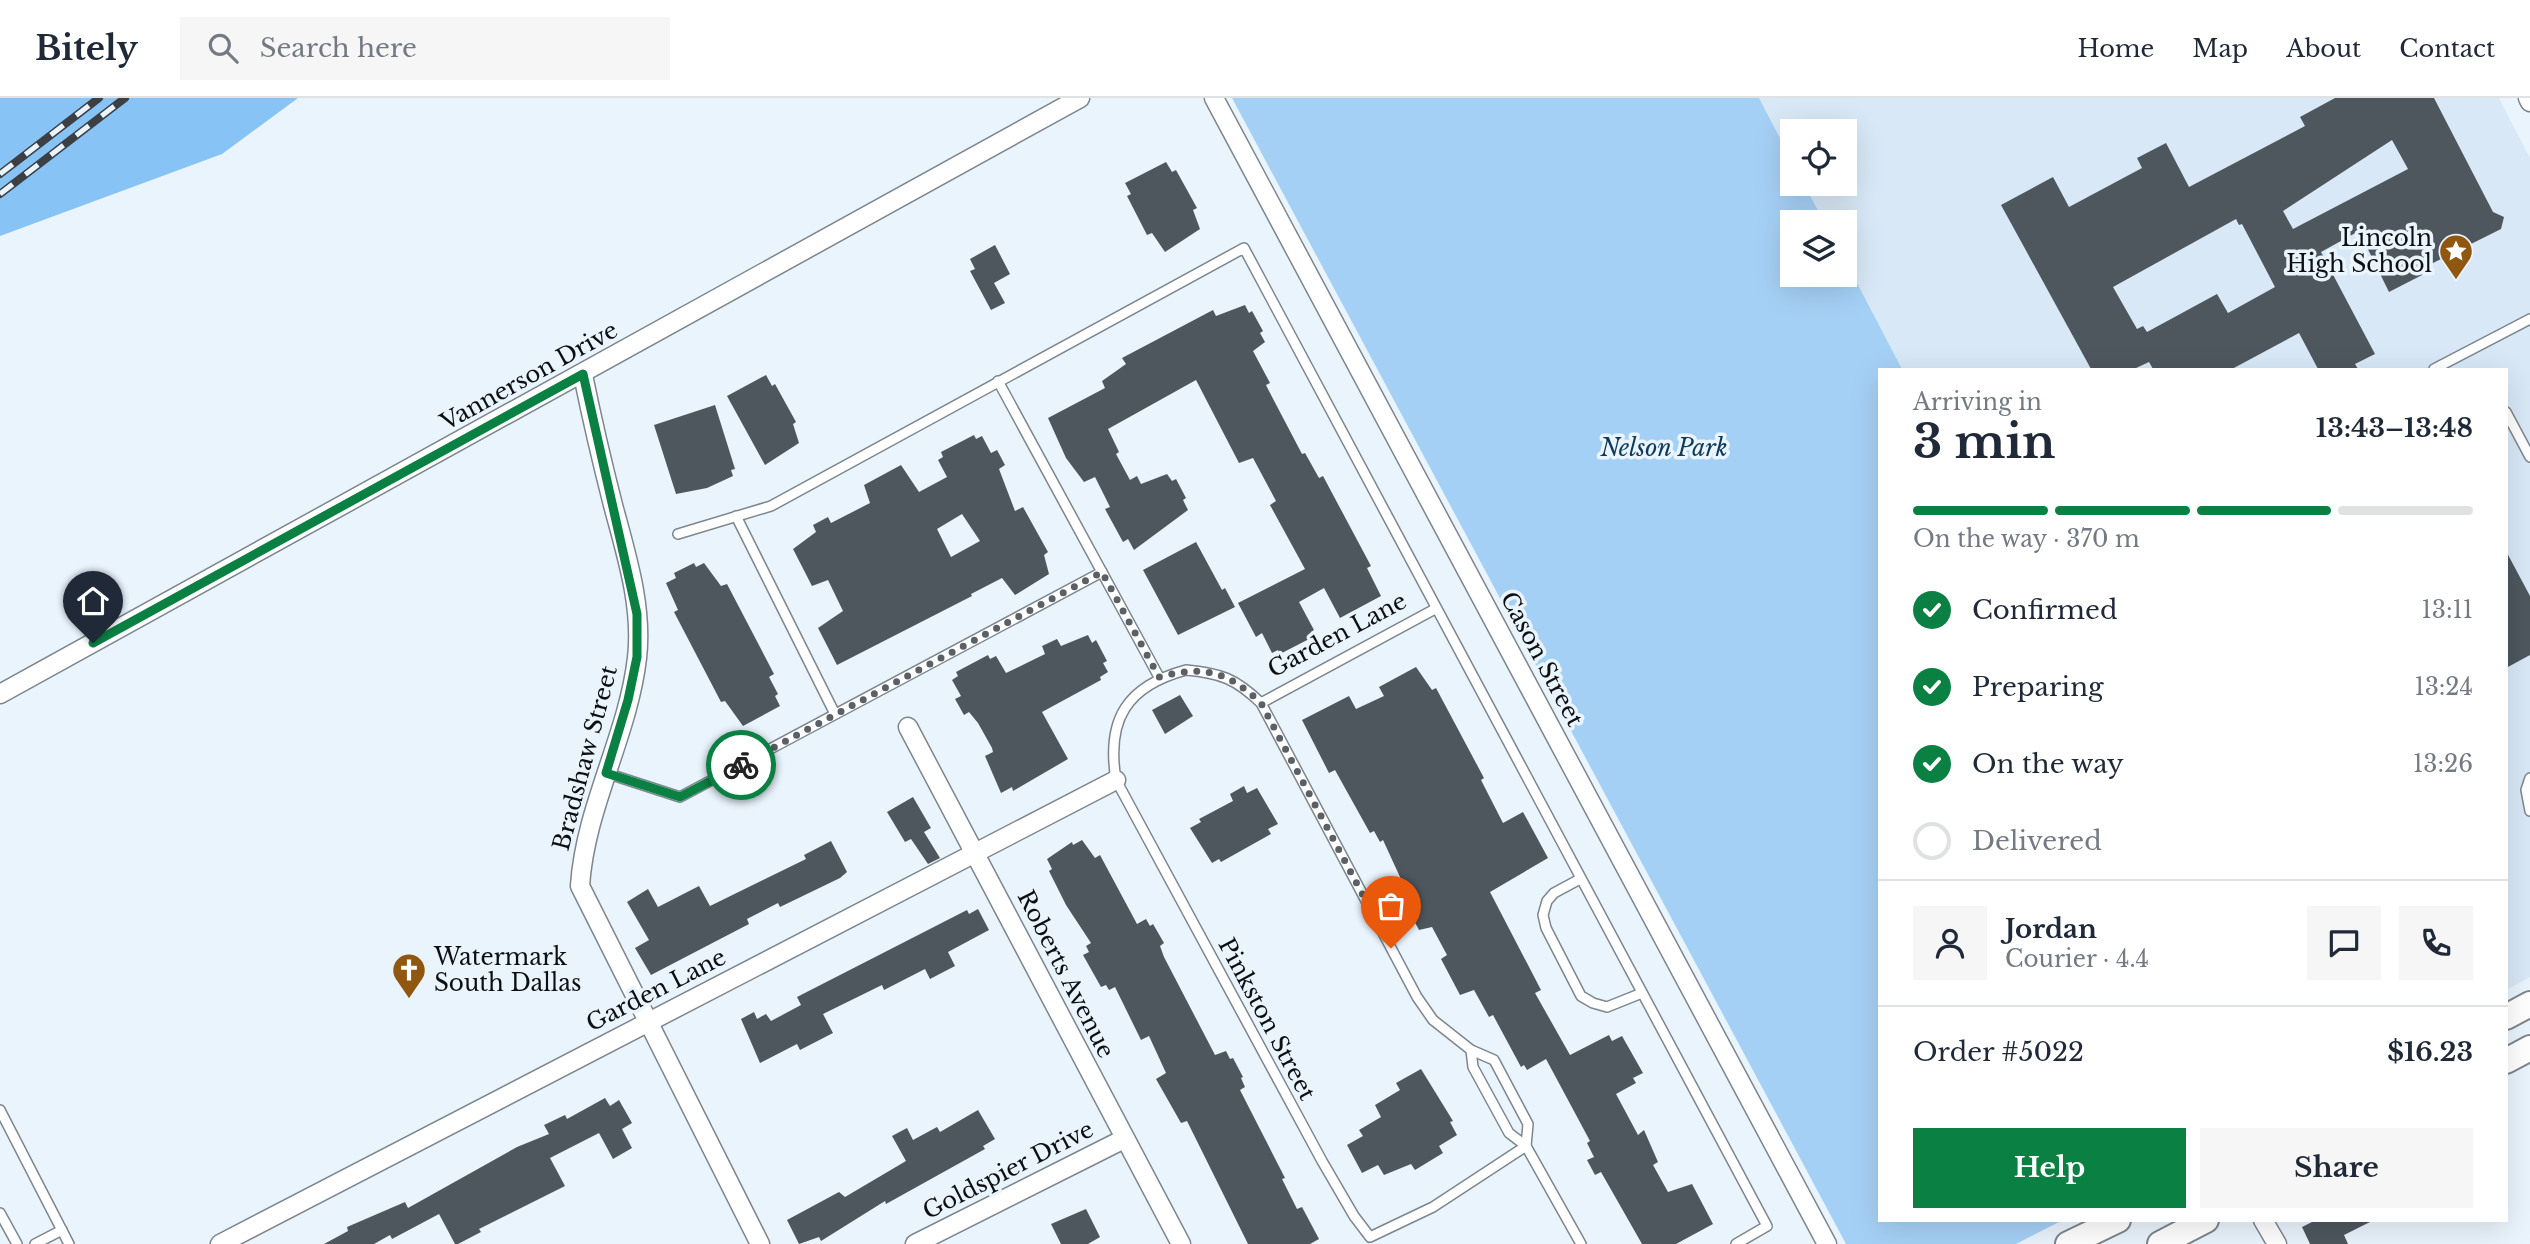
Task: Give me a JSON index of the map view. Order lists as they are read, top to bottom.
{
  "streets": {
    "street": [
      "Vannerson Drive",
      "Garden Lane",
      "Cason Street",
      "Bradshaw Street",
      "Roberts Avenue",
      "Goldspier Drive"
    ],
    "lane": ["Pinkston Street"]
  },
  "crossings": [
    ["Vannerson Drive", "Bradshaw Street"],
    ["Garden Lane", "Bradshaw Street"],
    ["Garden Lane", "Roberts Avenue"],
    ["Garden Lane", "Pinkston Street"],
    ["Roberts Avenue", "Goldspier Drive"]
  ],
  "parks": ["Nelson Park"],
  "places": {
    "place": ["Lincoln High School"],
    "church": ["Watermark South Dallas"]
  },
  "page": {
    "header": "Bitely",
    "search": "Search here",
    "nav": [
      "Home",
      "Map",
      "About",
      "Contact"
    ],
    "heading": ["3 min", "Arriving in", "13:43–13:48"],
    "panel": [
      "Jordan",
      "Courier · 4.4",
      "Order #5022",
      "$16.23"
    ],
    "bar": "On the way · 370 m",
    "list": [
      ["Confirmed", "13:11"],
      ["Preparing", "13:24"],
      ["On the way", "13:26"],
      "Delivered"
    ],
    "buttons": ["Help", "Share"]
  }
}
